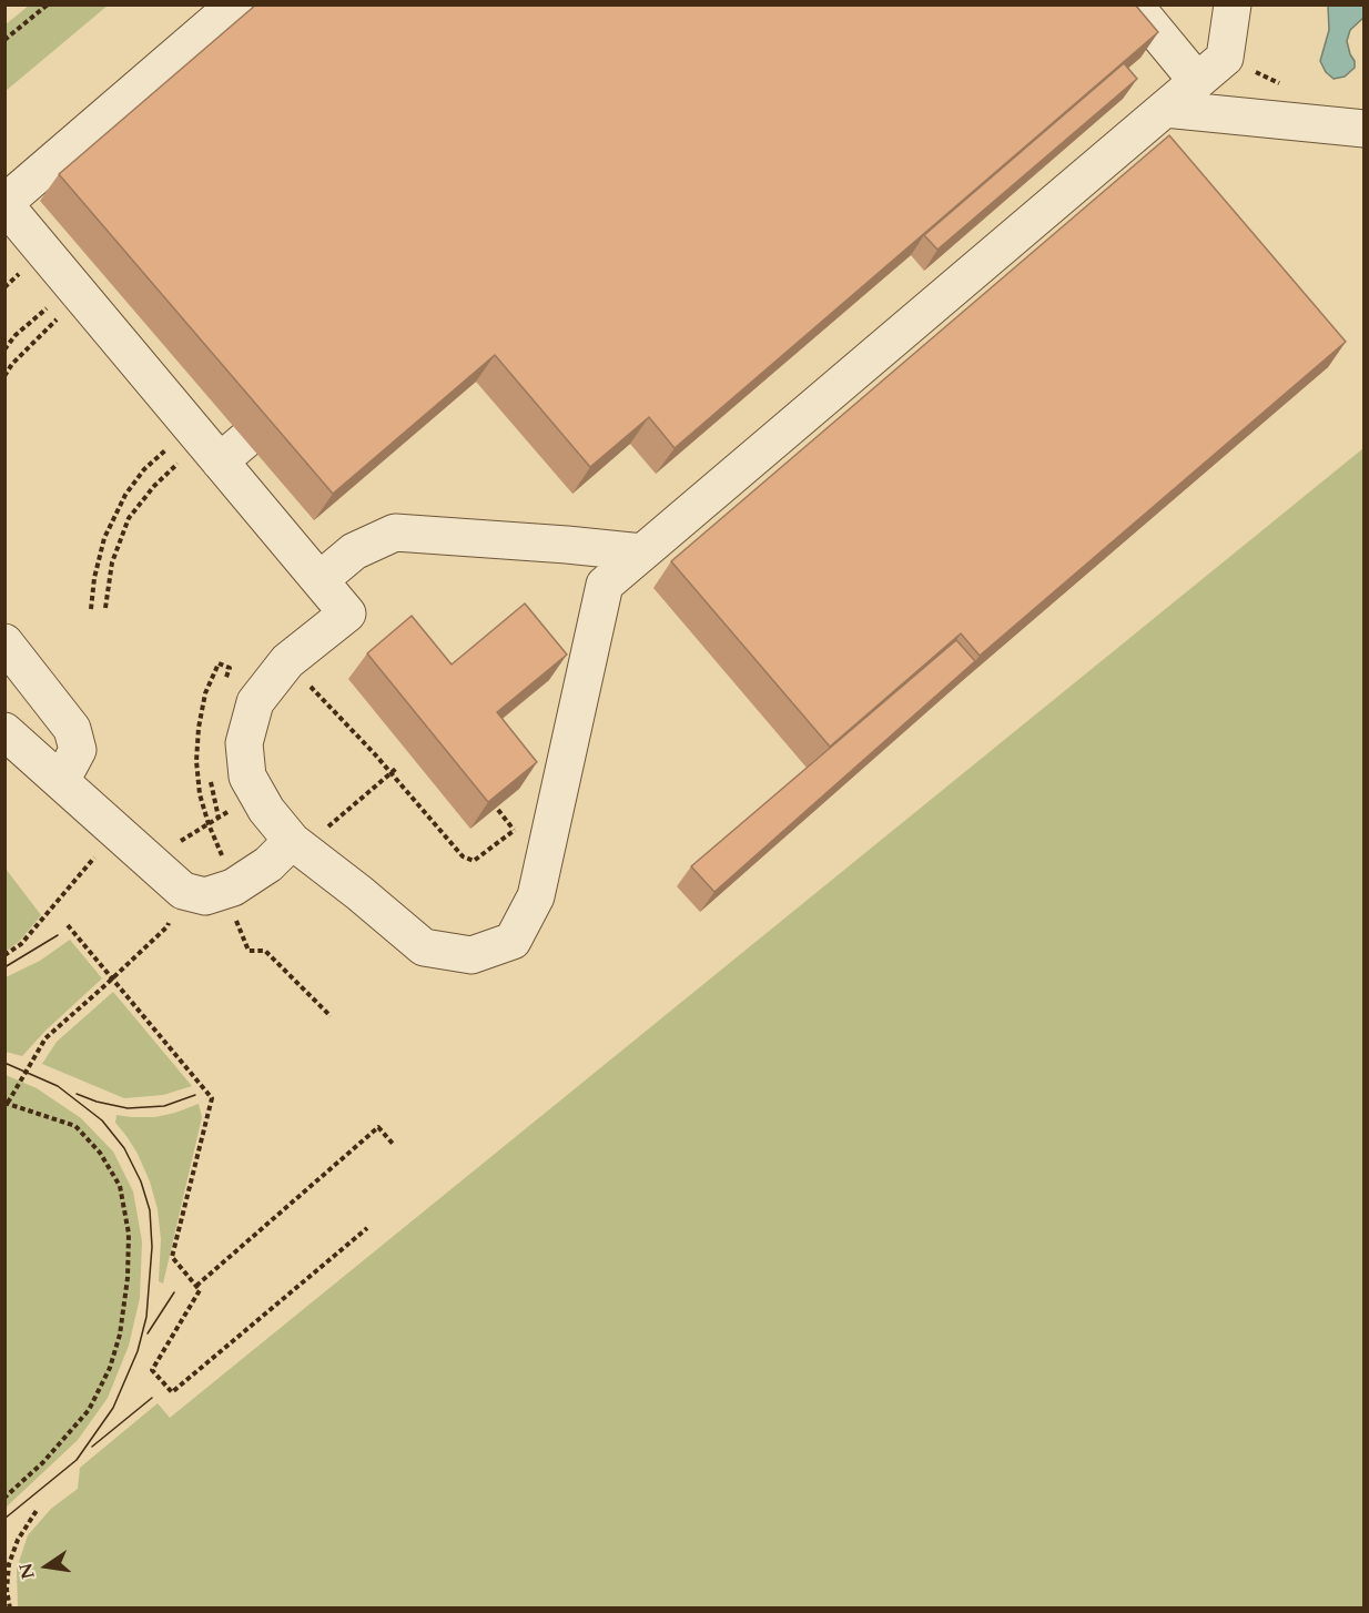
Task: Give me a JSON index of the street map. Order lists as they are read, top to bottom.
{
  "north": "left"
}
